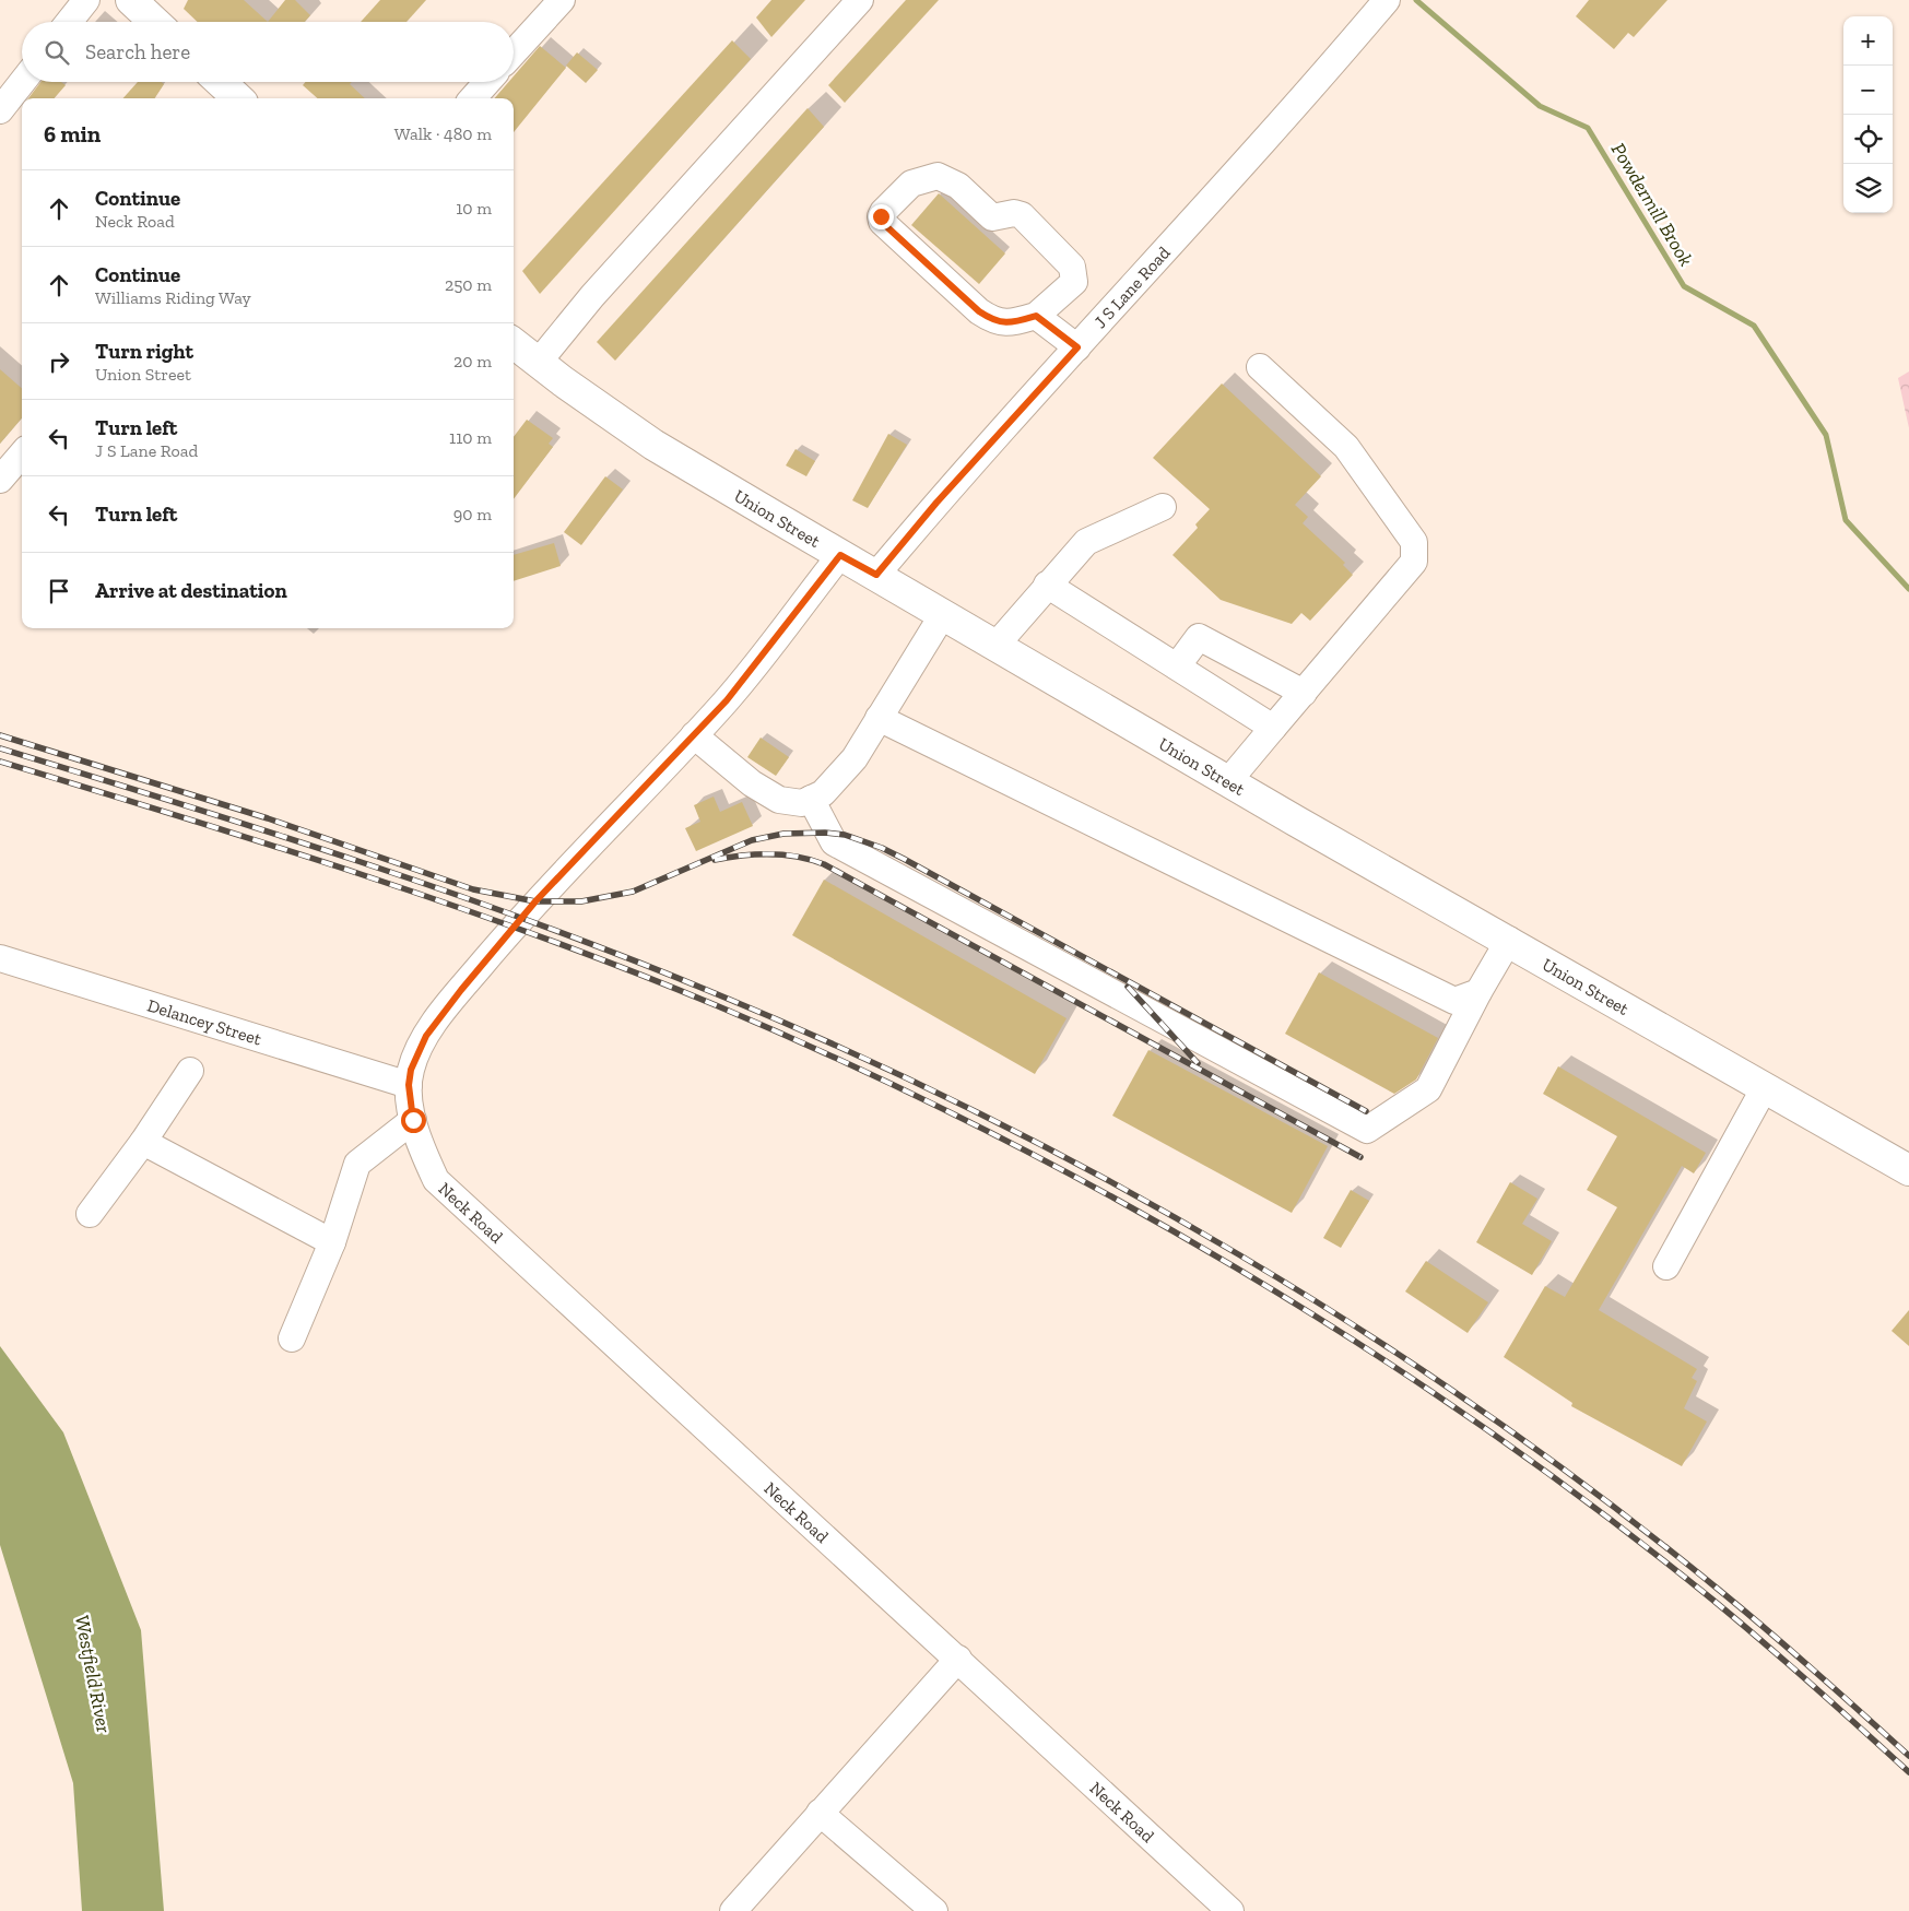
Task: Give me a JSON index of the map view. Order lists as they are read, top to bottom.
{
  "streets": {
    "main road": ["Union Street"],
    "street": ["J S Lane Road", "Delancey Street", "Neck Road"]
  },
  "crossings": [
    ["J S Lane Road", "Union Street"],
    ["Delancey Street", "Neck Road"]
  ],
  "water": ["Powdermill Brook", "Westfield River"],
  "page": {
    "map_buttons": ["+", "−"],
    "search": "Search here",
    "heading": ["6 min", "Walk · 480 m"],
    "list": [
      ["Continue", "Neck Road", "10 m"],
      ["Continue", "Williams Riding Way", "250 m"],
      ["Turn right", "Union Street", "20 m"],
      ["Turn left", "J S Lane Road", "110 m"],
      ["Turn left", "90 m"],
      "Arrive at destination"
    ]
  }
}
